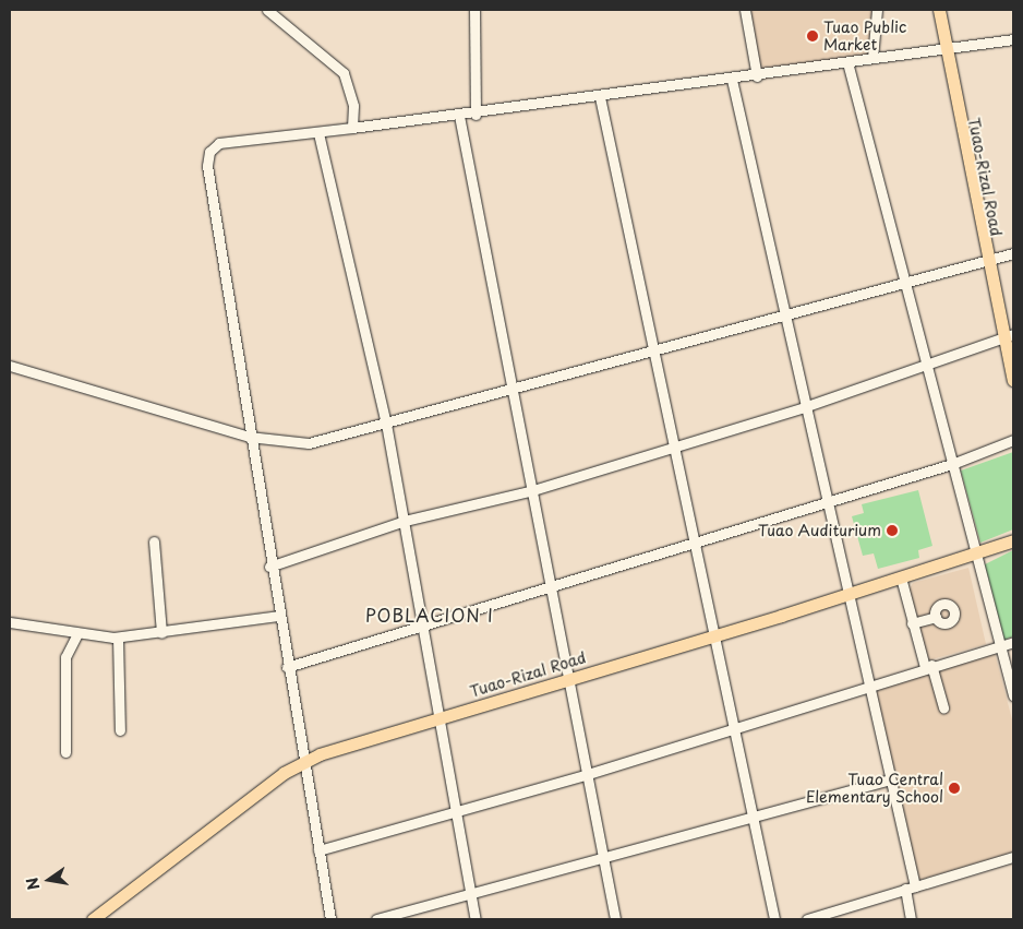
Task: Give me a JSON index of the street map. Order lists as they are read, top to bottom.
{
  "streets": {
    "main road": ["Tuao-Rizal Road"]
  },
  "districts": ["POBLACION I"],
  "places": ["Tuao Public Market", "Tuao Auditurium", "Tuao Central Elementary School"],
  "north": "left"
}
